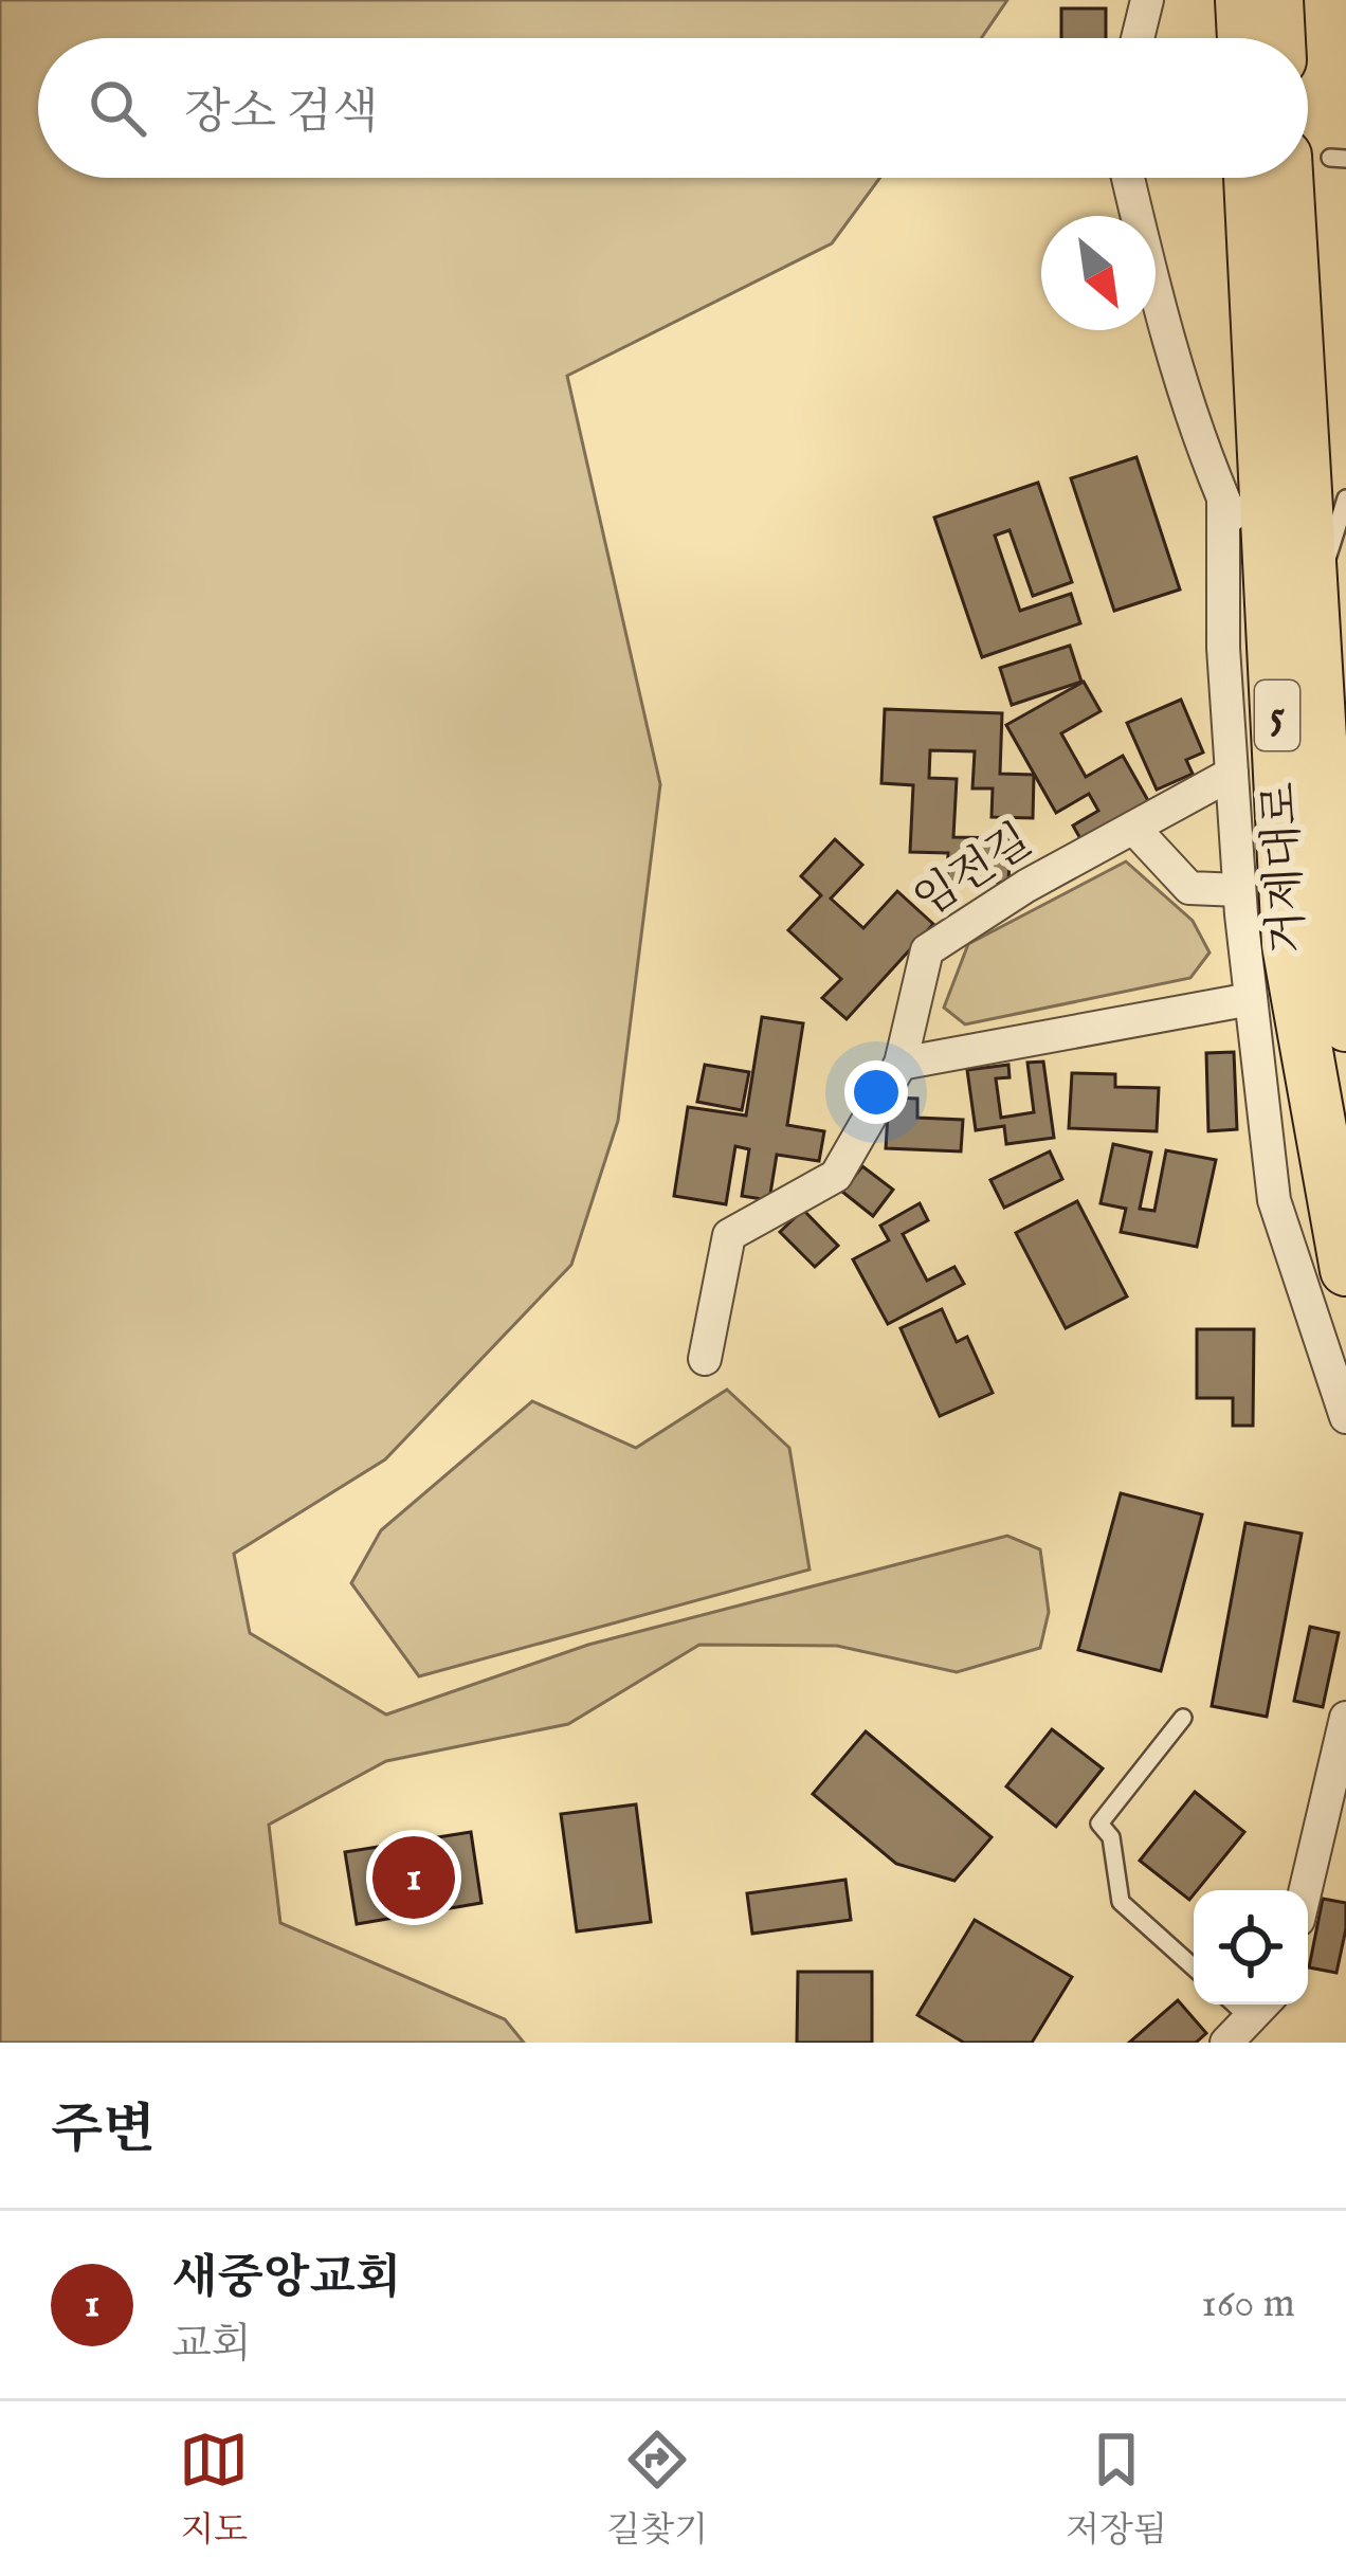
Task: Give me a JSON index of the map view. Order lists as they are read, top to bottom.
{
  "streets": {
    "main road": ["5", "거제대로"],
    "street": ["임전길"]
  },
  "north": "bottom right",
  "page": {
    "search": "장소 검색",
    "pins": "1",
    "heading": "주변",
    "list": [
      {
        "mark": "1",
        "name": "새중앙교회",
        "note": "교회",
        "value": "160 m"
      }
    ],
    "nav": ["지도", "길찾기", "저장됨"]
  }
}
